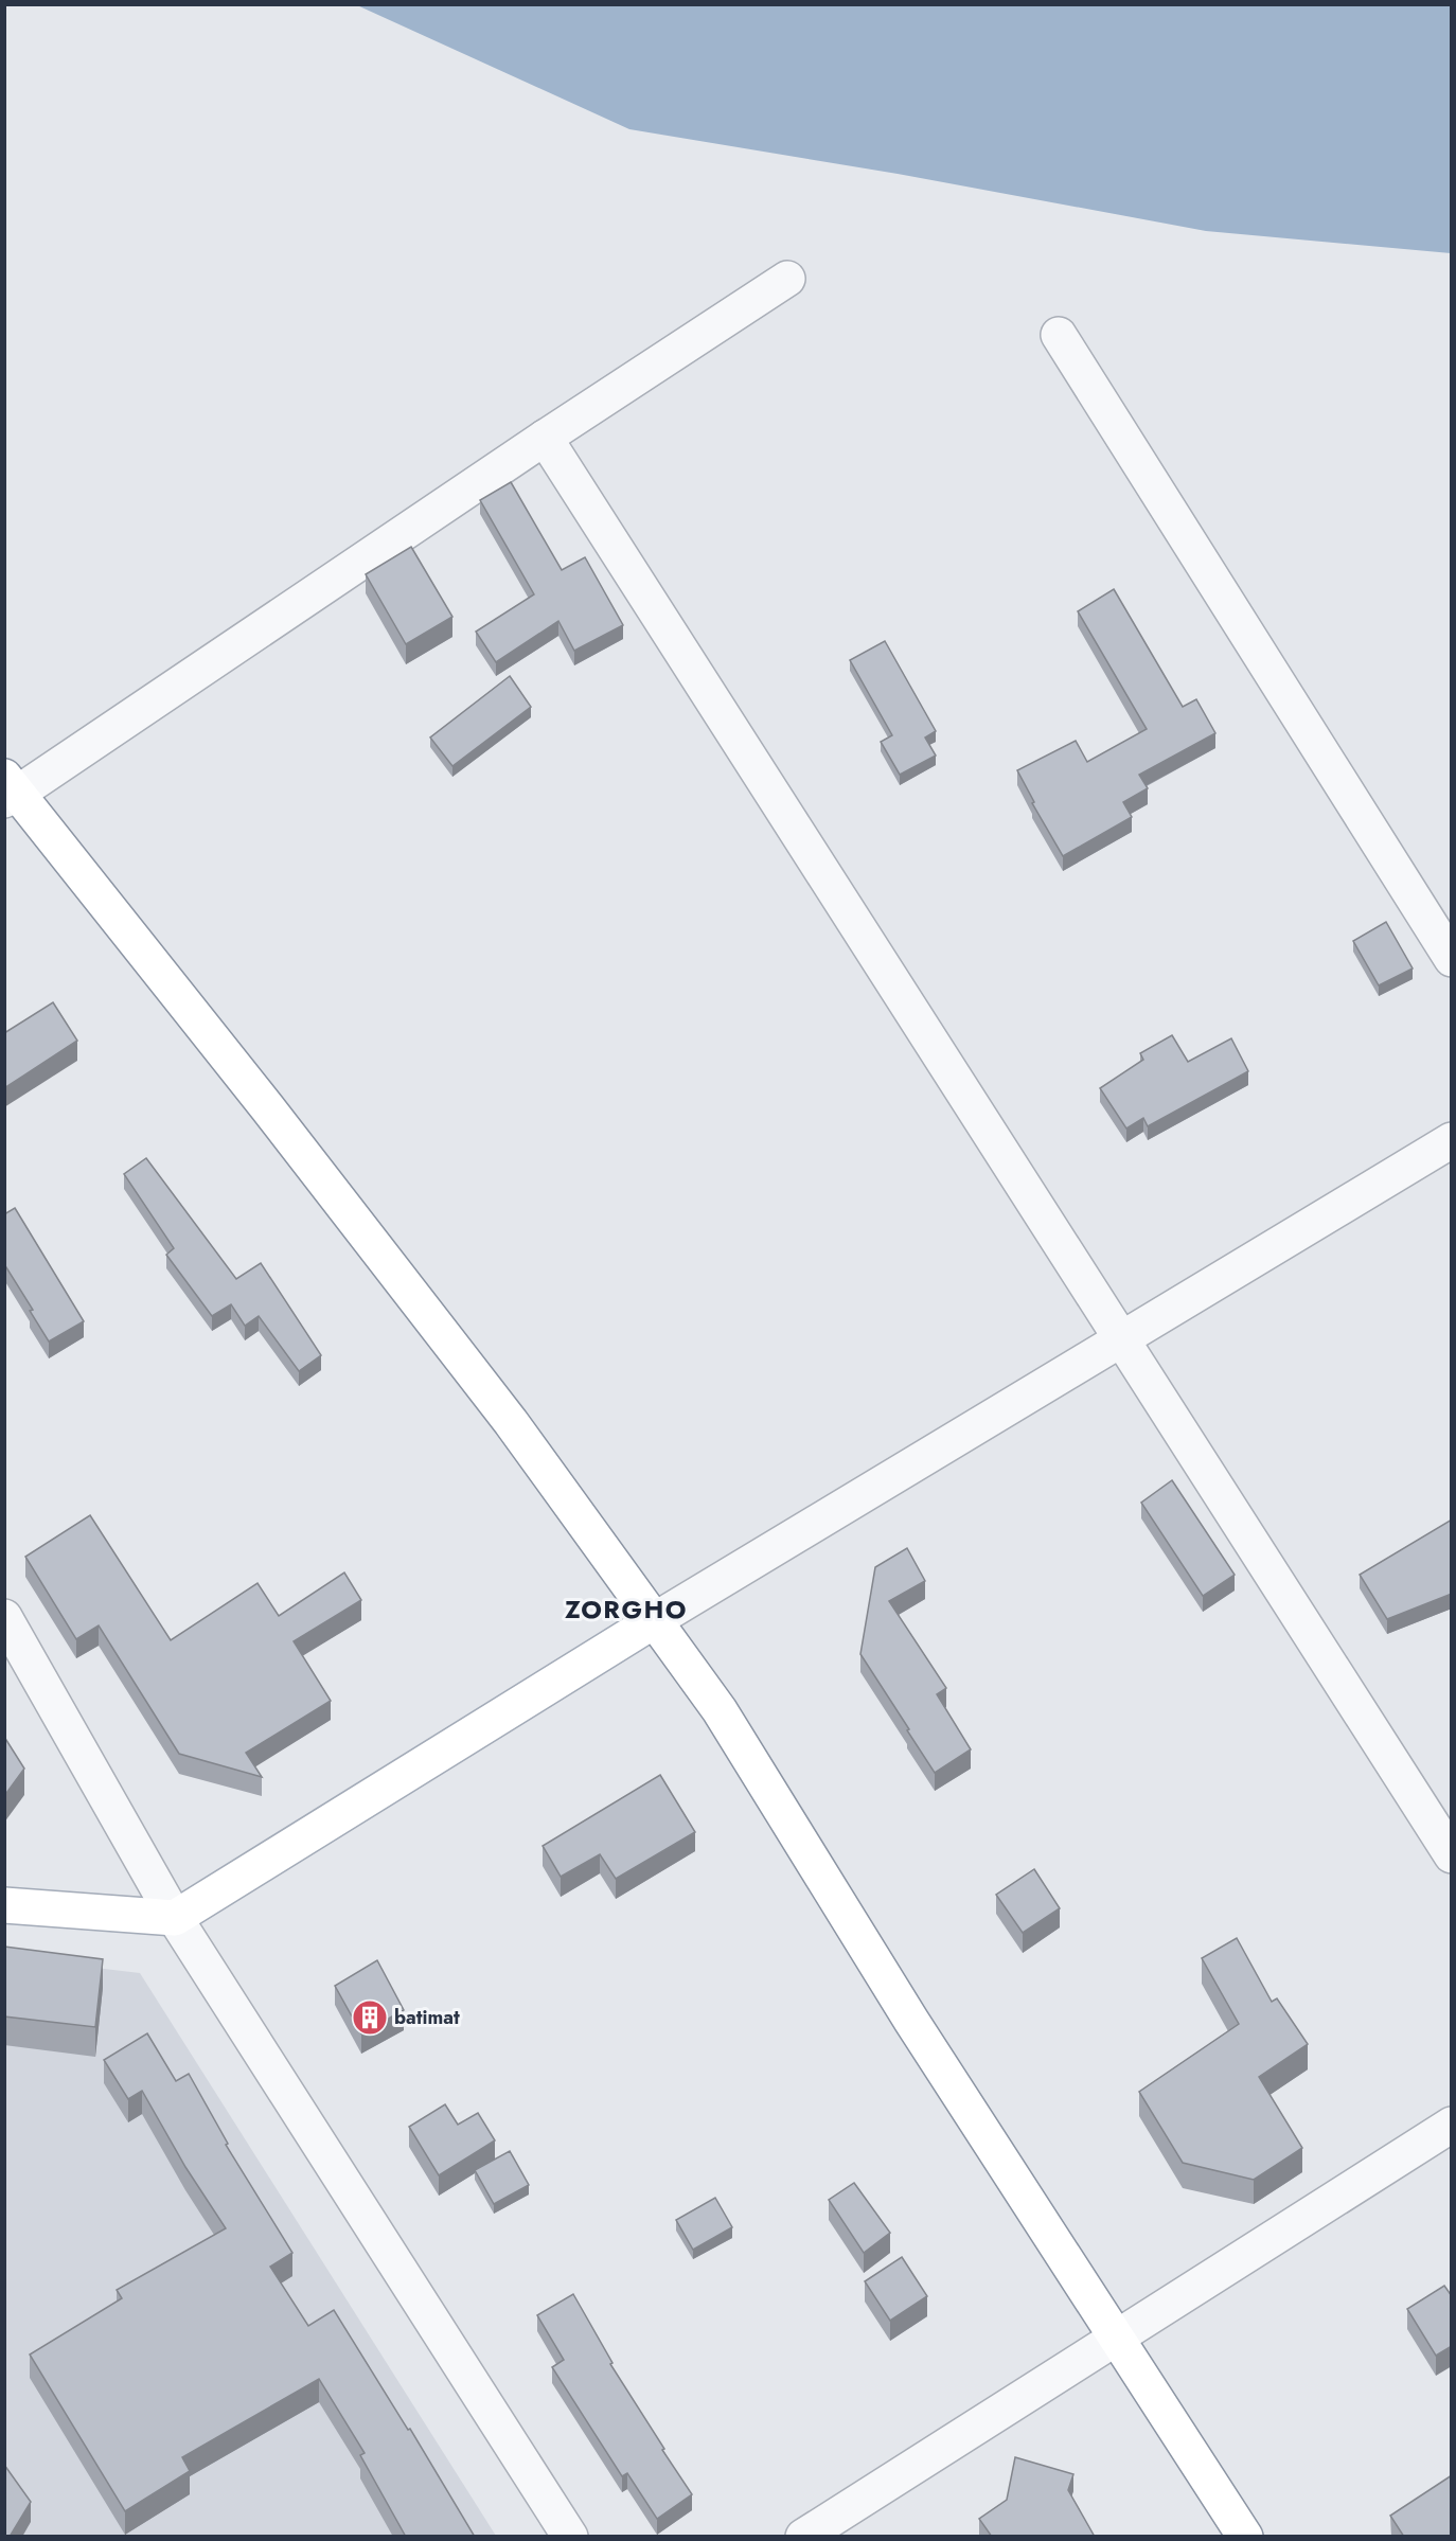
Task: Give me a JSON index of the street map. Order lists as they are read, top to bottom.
{
  "districts": ["ZORGHO"],
  "places": {
    "building": ["batimat"]
  }
}
